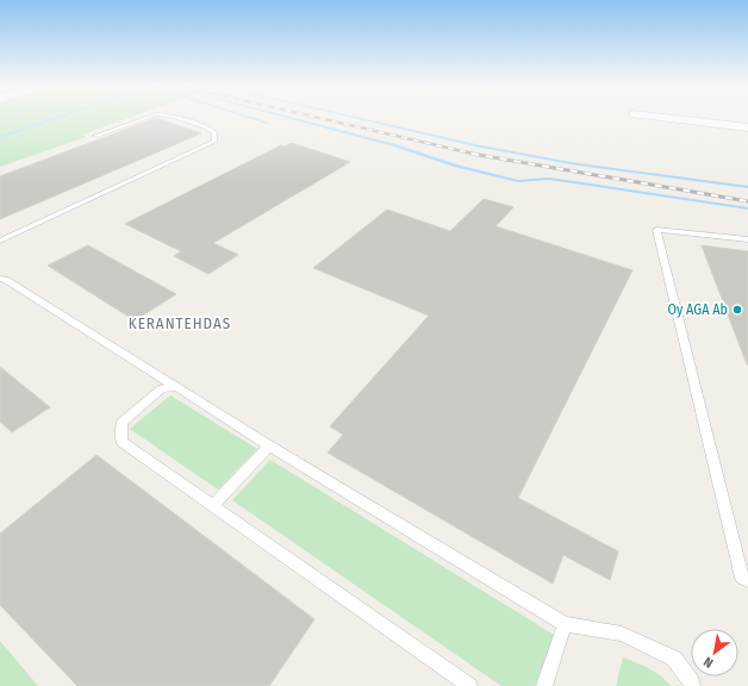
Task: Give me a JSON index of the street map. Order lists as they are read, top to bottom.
{
  "districts": ["KERANTEHDAS"],
  "places": ["Oy AGA Ab"],
  "north": "bottom left"
}
